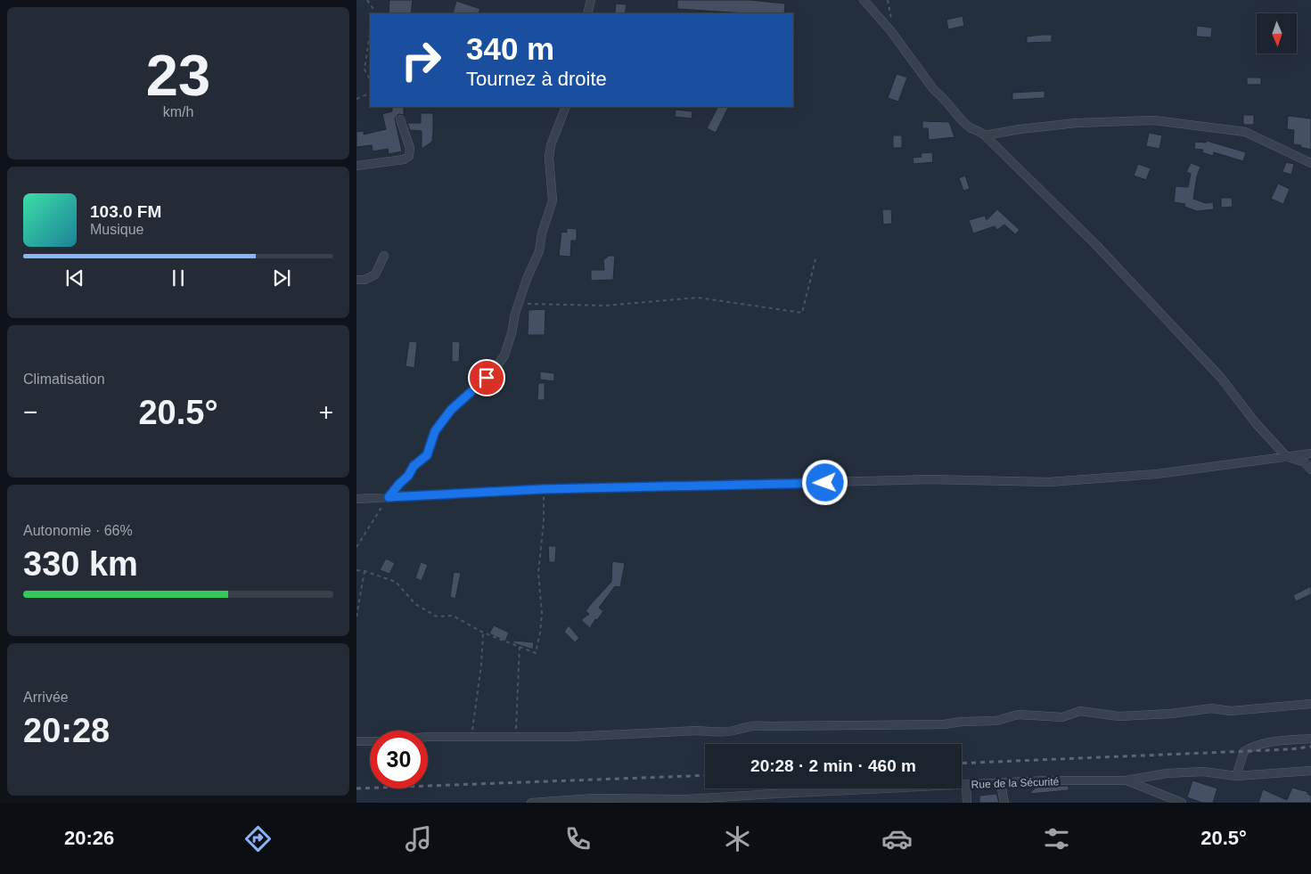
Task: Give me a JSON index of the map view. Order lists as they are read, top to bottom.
{
  "streets": {
    "street": ["Rue de la Sécurité"]
  },
  "north": "bottom",
  "page": {
    "tile": [
      ["23", "km/h"],
      "Climatisation",
      ["Autonomie · 66%", "330 km"],
      ["Arrivée", "20:28"]
    ],
    "turn": ["340 m", "Tournez à droite"],
    "song": ["103.0 FM", "Musique"],
    "heat": ["−", "20.5°", "+"],
    "limit": "30",
    "trip": "20:28 · 2 min · 460 m",
    "tabs": ["20:26", "20.5°"]
  }
}
